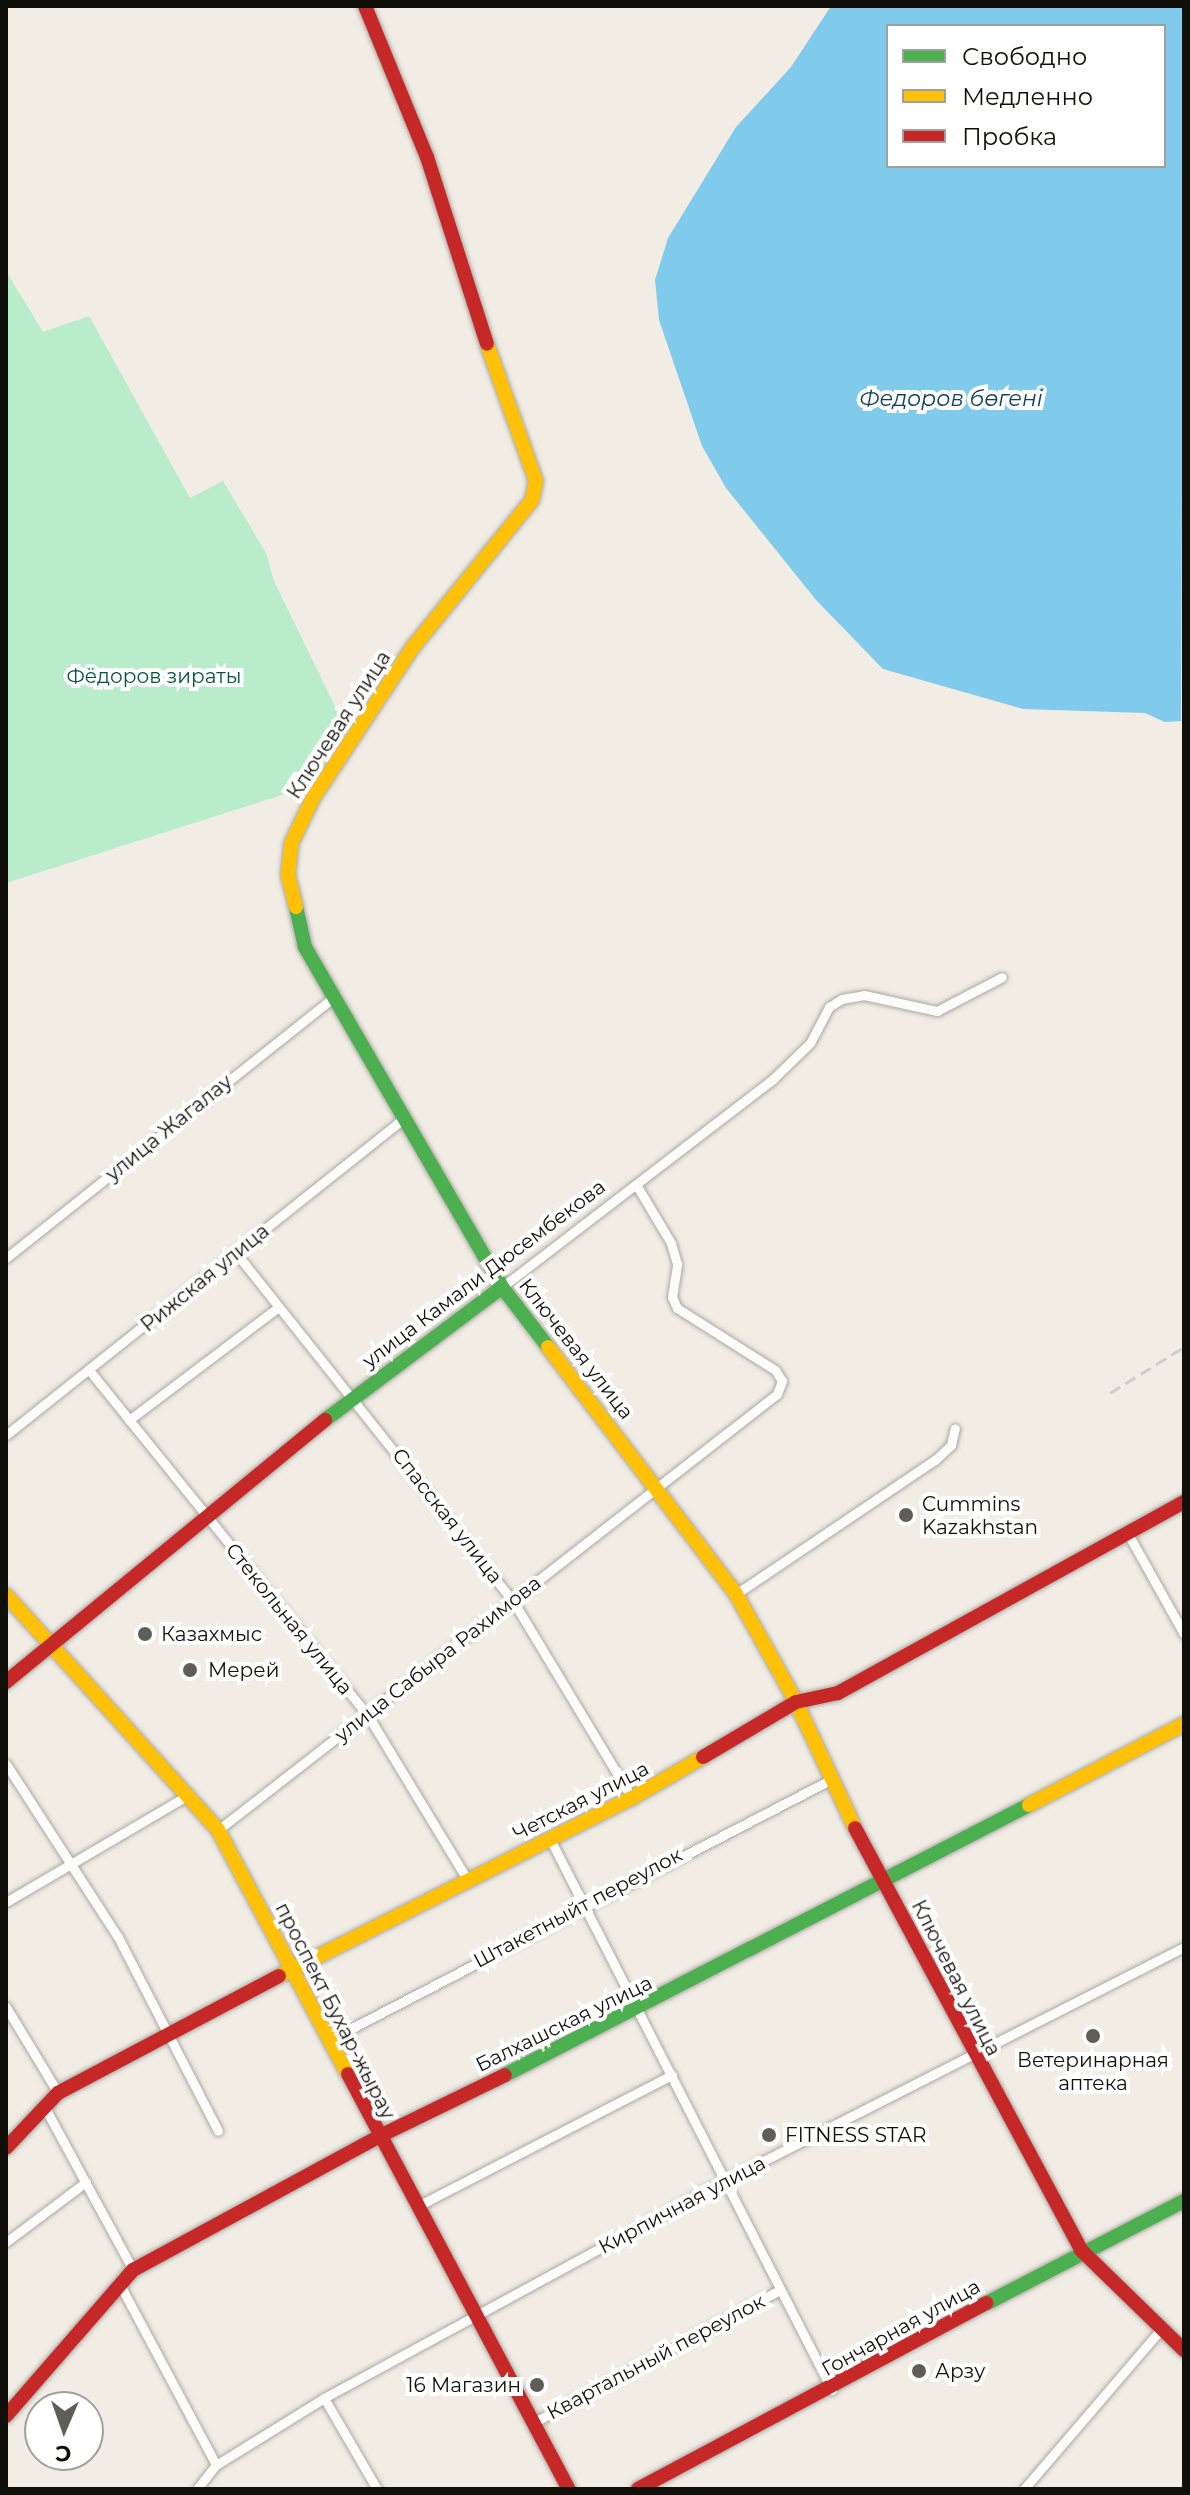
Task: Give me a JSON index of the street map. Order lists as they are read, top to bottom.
{
  "streets": {
    "street": [
      "Ключевая улица",
      "улица Жагалау",
      "улица Камали Дюсембекова",
      "Рижская улица",
      "Спасская улица",
      "Стекольная улица",
      "улица Сабыра Рахимова",
      "Четская улица",
      "Штакетныйт переулок",
      "проспект Бухар-жырау",
      "Балхашская улица",
      "Кирпичная улица",
      "Гончарная улица",
      "Квартальный переулок"
    ]
  },
  "crossings": [
    ["Ключевая улица", "улица Жагалау"],
    ["Ключевая улица", "улица Камали Дюсембекова"],
    ["Ключевая улица", "Рижская улица"],
    ["Ключевая улица", "улица Сабыра Рахимова"],
    ["Ключевая улица", "Четская улица"],
    ["Ключевая улица", "Штакетныйт переулок"],
    ["Ключевая улица", "Балхашская улица"],
    ["Ключевая улица", "Кирпичная улица"],
    ["Ключевая улица", "Гончарная улица"],
    ["улица Камали Дюсембекова", "Спасская улица"],
    ["улица Камали Дюсембекова", "Стекольная улица"],
    ["улица Камали Дюсембекова", "улица Сабыра Рахимова"],
    ["улица Камали Дюсембекова", "проспект Бухар-жырау"],
    ["Рижская улица", "Спасская улица"],
    ["Рижская улица", "Стекольная улица"],
    ["Спасская улица", "улица Сабыра Рахимова"],
    ["Спасская улица", "Четская улица"],
    ["Стекольная улица", "улица Сабыра Рахимова"],
    ["Стекольная улица", "Четская улица"],
    ["улица Сабыра Рахимова", "проспект Бухар-жырау"],
    ["Четская улица", "проспект Бухар-жырау"],
    ["Штакетныйт переулок", "проспект Бухар-жырау"],
    ["проспект Бухар-жырау", "Балхашская улица"],
    ["проспект Бухар-жырау", "Кирпичная улица"],
    ["проспект Бухар-жырау", "Квартальный переулок"]
  ],
  "water": ["Федоров бөгені"],
  "parks": ["Фёдоров зираты"],
  "places": [
    "Cummins Kazakhstan",
    "Казахмыс",
    "Мерей",
    "Ветеринарная аптека",
    "FITNESS STAR",
    "Арзу",
    "16 Магазин"
  ],
  "legend": ["Свободно", "Медленно", "Пробка"],
  "north": "bottom"
}
